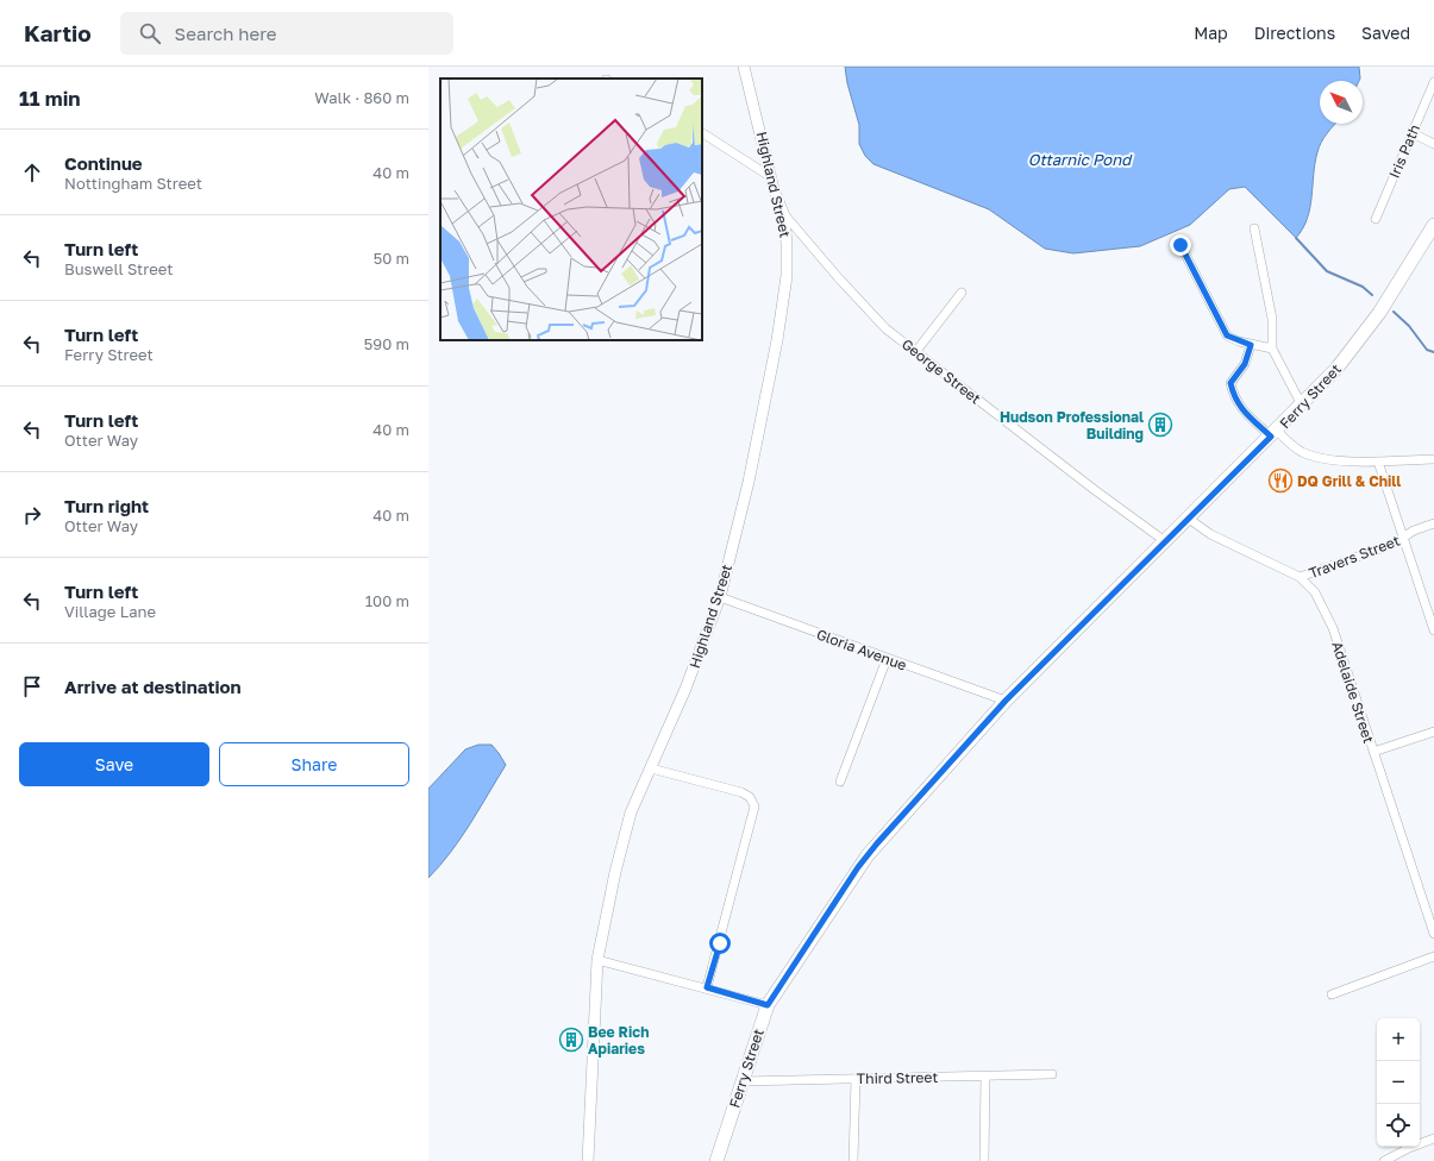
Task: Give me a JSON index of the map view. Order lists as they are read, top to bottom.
{
  "streets": {
    "main road": ["Ferry Street"],
    "street": [
      "Iris Path",
      "Highland Street",
      "George Street",
      "Travers Street",
      "Gloria Avenue",
      "Adelaide Street",
      "Third Street"
    ]
  },
  "crossings": [
    ["Highland Street", "George Street"],
    ["Highland Street", "Gloria Avenue"],
    ["George Street", "Ferry Street"],
    ["Ferry Street", "Gloria Avenue"],
    ["Ferry Street", "Adelaide Street"],
    ["Ferry Street", "Third Street"],
    ["Travers Street", "Adelaide Street"]
  ],
  "water": ["Ottarnic Pond"],
  "places": {
    "building": ["Hudson Professional Building", "Bee Rich Apiaries"],
    "restaurant": ["DQ Grill & Chill"]
  },
  "north": "top left",
  "page": {
    "header": "Kartio",
    "search": "Search here",
    "nav": ["Map", "Directions", "Saved"],
    "heading": ["11 min", "Walk · 860 m"],
    "list": [
      ["Continue", "Nottingham Street", "40 m"],
      ["Turn left", "Buswell Street", "50 m"],
      ["Turn left", "Ferry Street", "590 m"],
      ["Turn left", "Otter Way", "40 m"],
      ["Turn right", "Otter Way", "40 m"],
      ["Turn left", "Village Lane", "100 m"],
      "Arrive at destination"
    ],
    "buttons": ["Save", "Share"],
    "map_buttons": ["+", "−"]
  }
}
